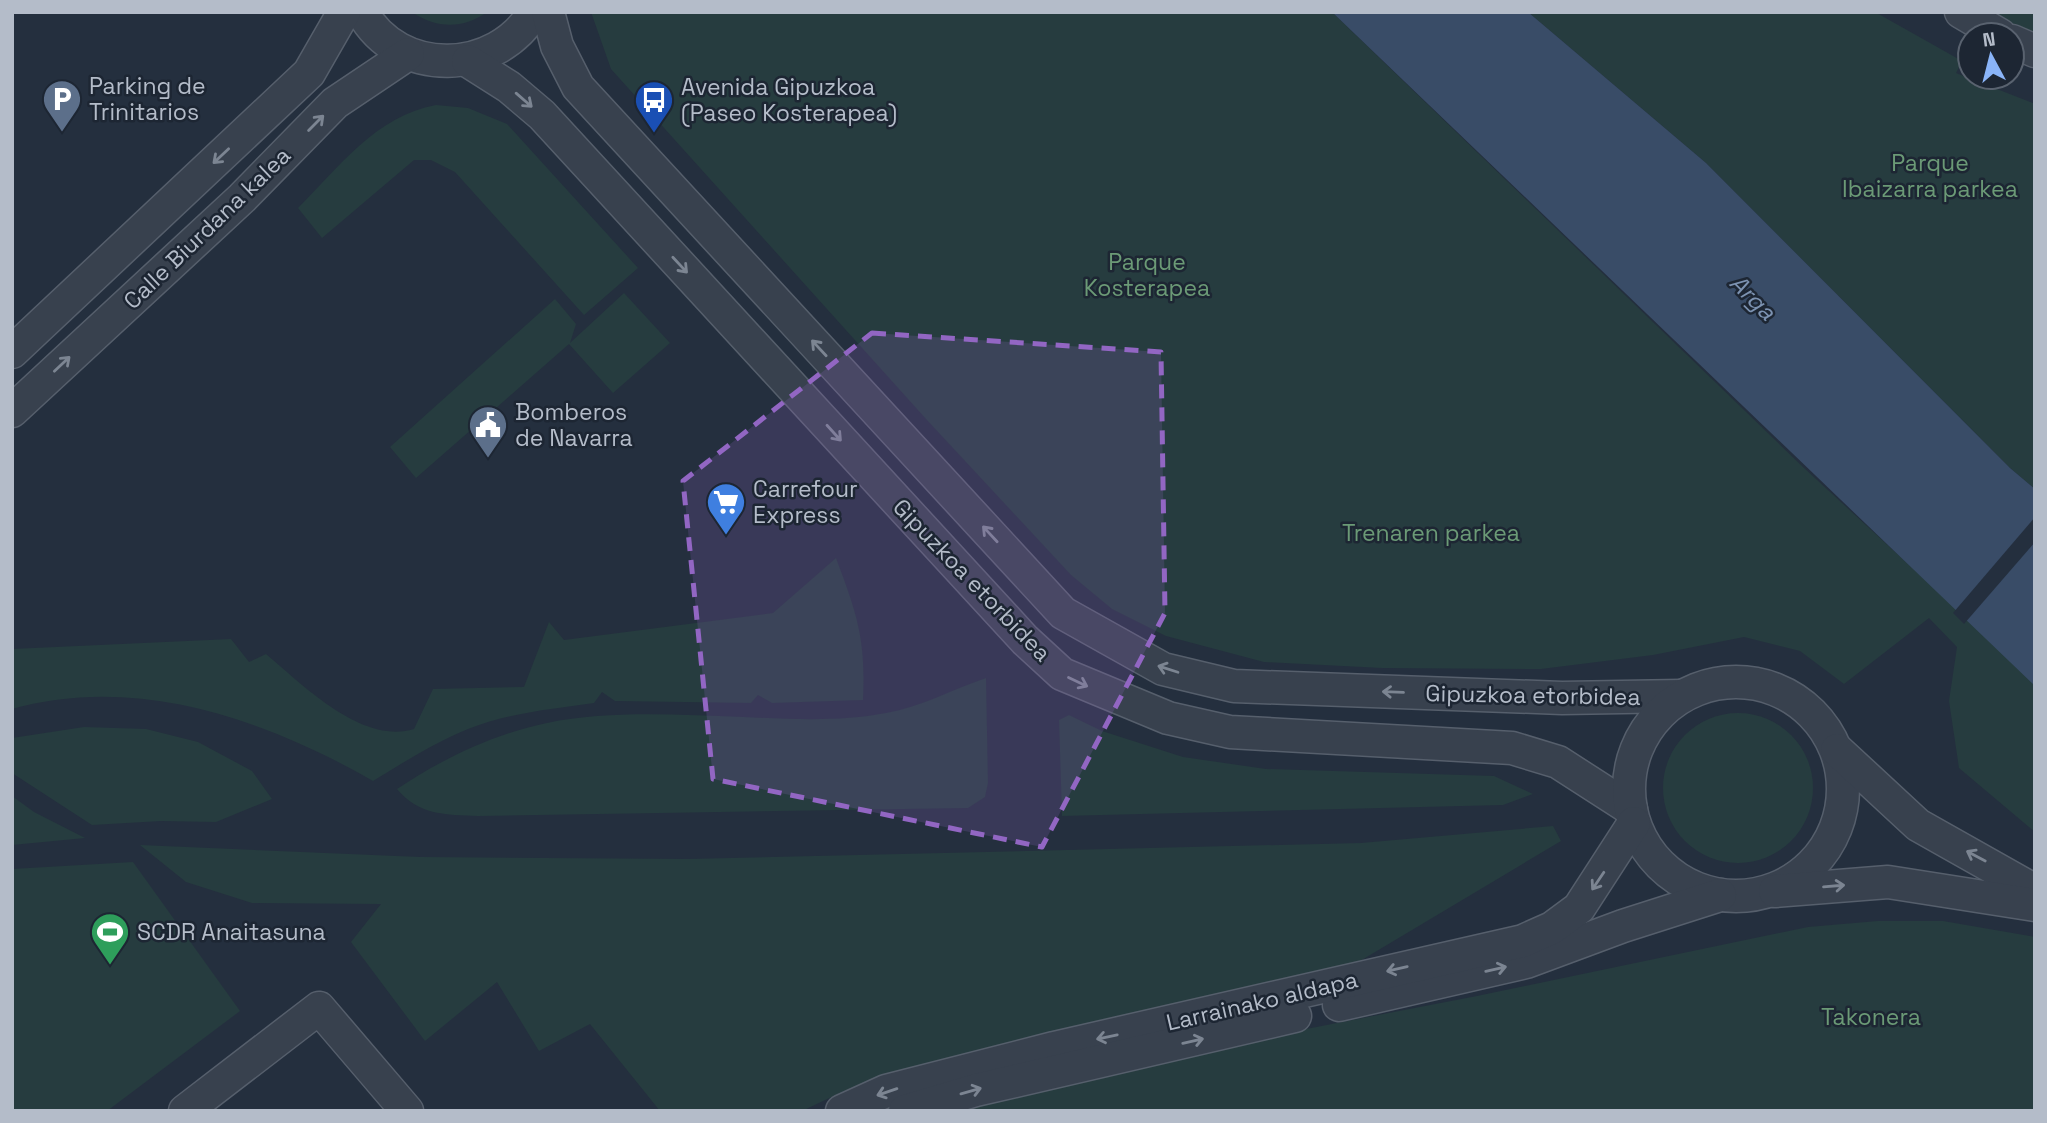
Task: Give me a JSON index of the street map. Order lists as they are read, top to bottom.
{
  "streets": {
    "street": ["Calle Biurdana kalea", "Gipuzkoa etorbidea", "Larrainako aldapa"]
  },
  "crossings": [
    ["Gipuzkoa etorbidea", "Larrainako aldapa"]
  ],
  "water": ["Arga"],
  "parks": [
    "Parque Ibaizarra parkea",
    "Parque Kosterapea",
    "Trenaren parkea",
    "Takonera"
  ],
  "places": {
    "parking": ["Parking de Trinitarios"],
    "bus stop": ["Avenida Gipuzkoa (Paseo Kosterapea)"],
    "public building": ["Bomberos de Navarra"],
    "supermarket": ["Carrefour Express"],
    "sports": ["SCDR Anaitasuna"]
  },
  "north": "top"
}
